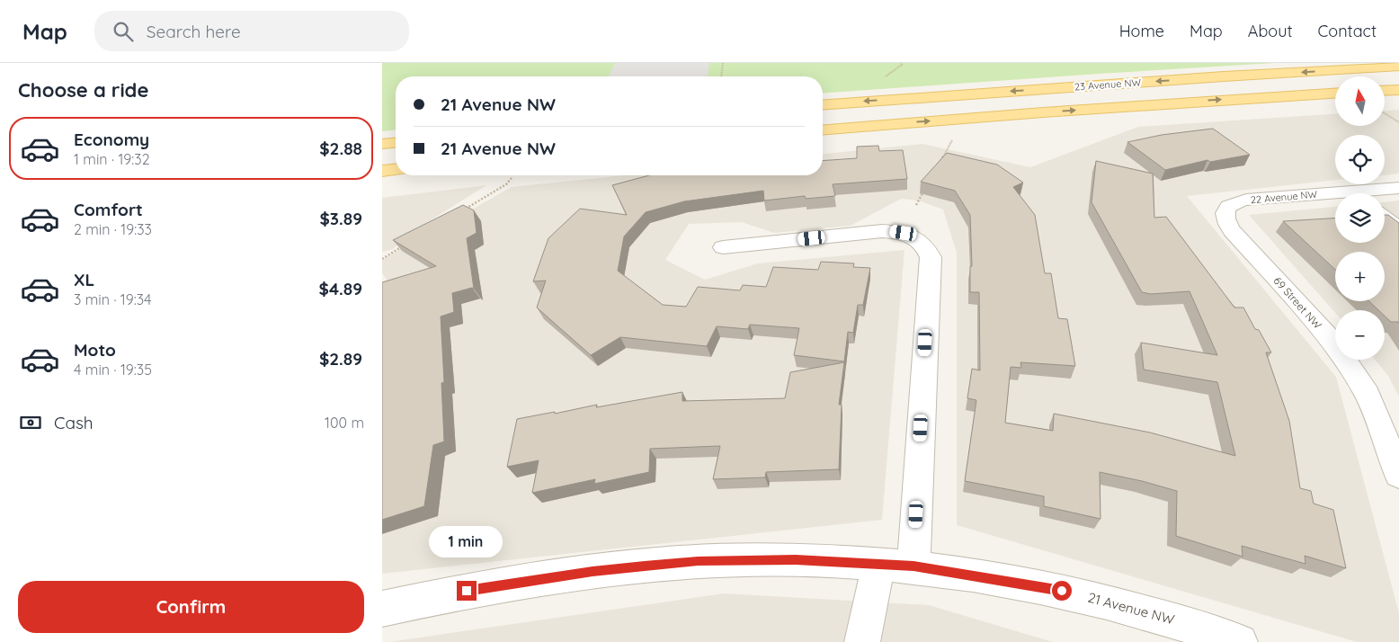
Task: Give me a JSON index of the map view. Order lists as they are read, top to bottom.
{
  "streets": {
    "main road": ["23 Avenue NW"],
    "street": ["22 Avenue NW", "69 Street NW", "21 Avenue NW"]
  },
  "crossings": [
    ["22 Avenue NW", "69 Street NW"]
  ],
  "north": "top",
  "page": {
    "header": "Map",
    "search": "Search here",
    "nav": [
      "Home",
      "Map",
      "About",
      "Contact"
    ],
    "heading": "Choose a ride",
    "map_buttons": ["+", "−"],
    "banner": ["21 Avenue NW", "21 Avenue NW"],
    "list": [
      {
        "name": "Economy",
        "note": "1 min · 19:32",
        "value": "$2.88"
      },
      {
        "name": "Comfort",
        "note": "2 min · 19:33",
        "value": "$3.89"
      },
      {
        "name": "XL",
        "note": "3 min · 19:34",
        "value": "$4.89"
      },
      {
        "name": "Moto",
        "note": "4 min · 19:35",
        "value": "$2.89"
      }
    ],
    "pay": ["Cash", "100 m"],
    "bubble": "1 min",
    "buttons": "Confirm"
  }
}
